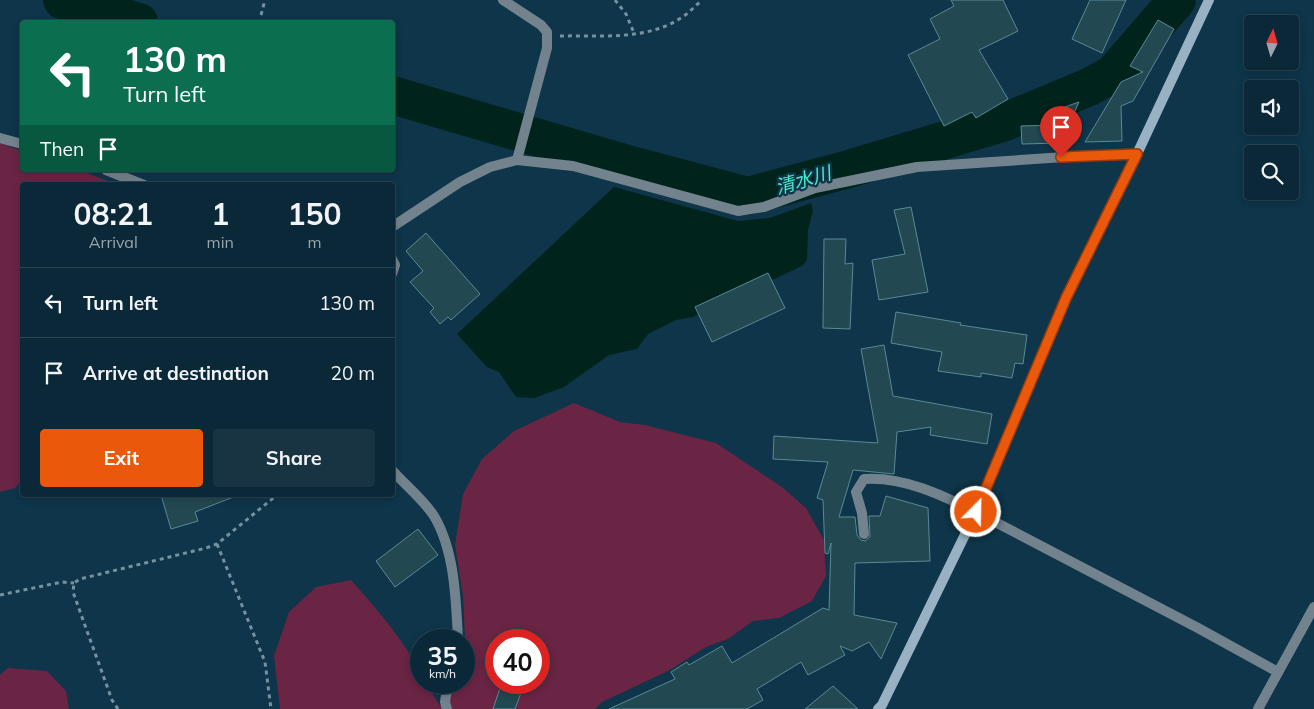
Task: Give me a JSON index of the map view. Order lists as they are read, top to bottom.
{
  "water": ["清水川"],
  "north": "top",
  "page": {
    "turn": ["130 m", "Turn left"],
    "then": "Then",
    "eta": [
      "08:21",
      "Arrival",
      "1",
      "min",
      "150",
      "m"
    ],
    "list": [
      {
        "name": "Turn left",
        "value": "130 m"
      },
      {
        "name": "Arrive at destination",
        "value": "20 m"
      }
    ],
    "buttons": ["Exit", "Share"],
    "speed": "35 km/h",
    "limit": "40"
  }
}
